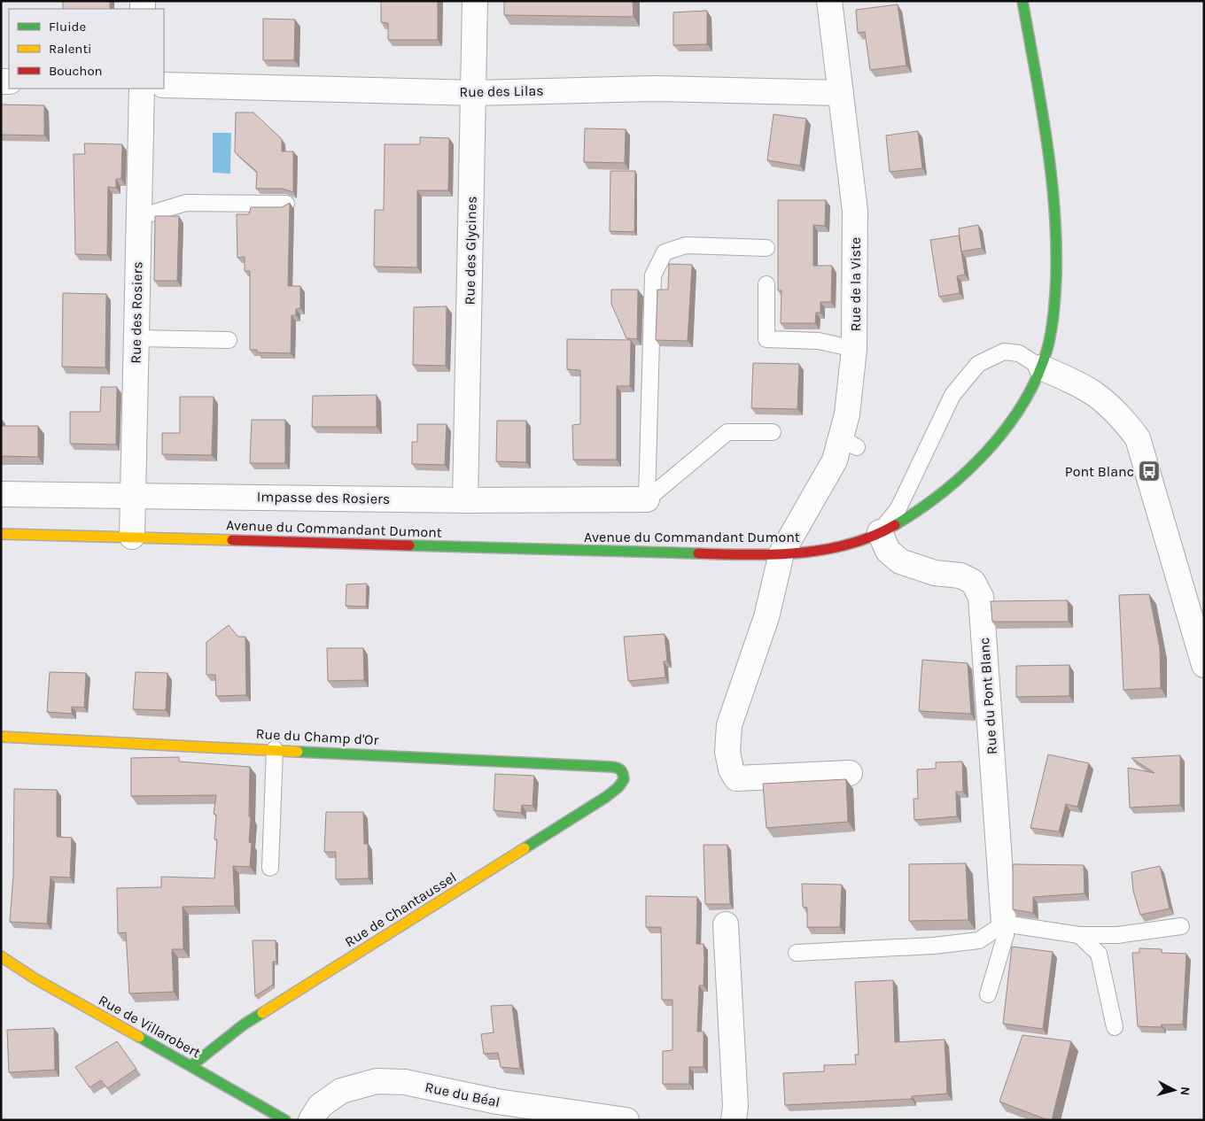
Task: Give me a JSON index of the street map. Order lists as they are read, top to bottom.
{
  "streets": {
    "main road": [
      "Avenue du Commandant Dumont",
      "Rue du Champ d'Or",
      "Rue de Chantaussel",
      "Rue de Villarobert"
    ],
    "street": [
      "Rue des Lilas",
      "Rue des Glycines",
      "Rue de la Viste",
      "Rue des Rosiers",
      "Impasse des Rosiers",
      "Rue du Pont Blanc",
      "Rue du Béal"
    ]
  },
  "crossings": [
    ["Rue des Lilas", "Rue des Glycines"],
    ["Rue des Lilas", "Rue de la Viste"],
    ["Rue des Glycines", "Impasse des Rosiers"],
    ["Rue de la Viste", "Avenue du Commandant Dumont"],
    ["Rue des Rosiers", "Impasse des Rosiers"],
    ["Rue des Rosiers", "Avenue du Commandant Dumont"],
    ["Avenue du Commandant Dumont", "Rue du Pont Blanc"],
    ["Rue du Champ d'Or", "Rue de Chantaussel"],
    ["Rue de Chantaussel", "Rue de Villarobert"]
  ],
  "places": {
    "bus stop": ["Pont Blanc"]
  },
  "legend": ["Fluide", "Ralenti", "Bouchon"],
  "north": "right"
}
